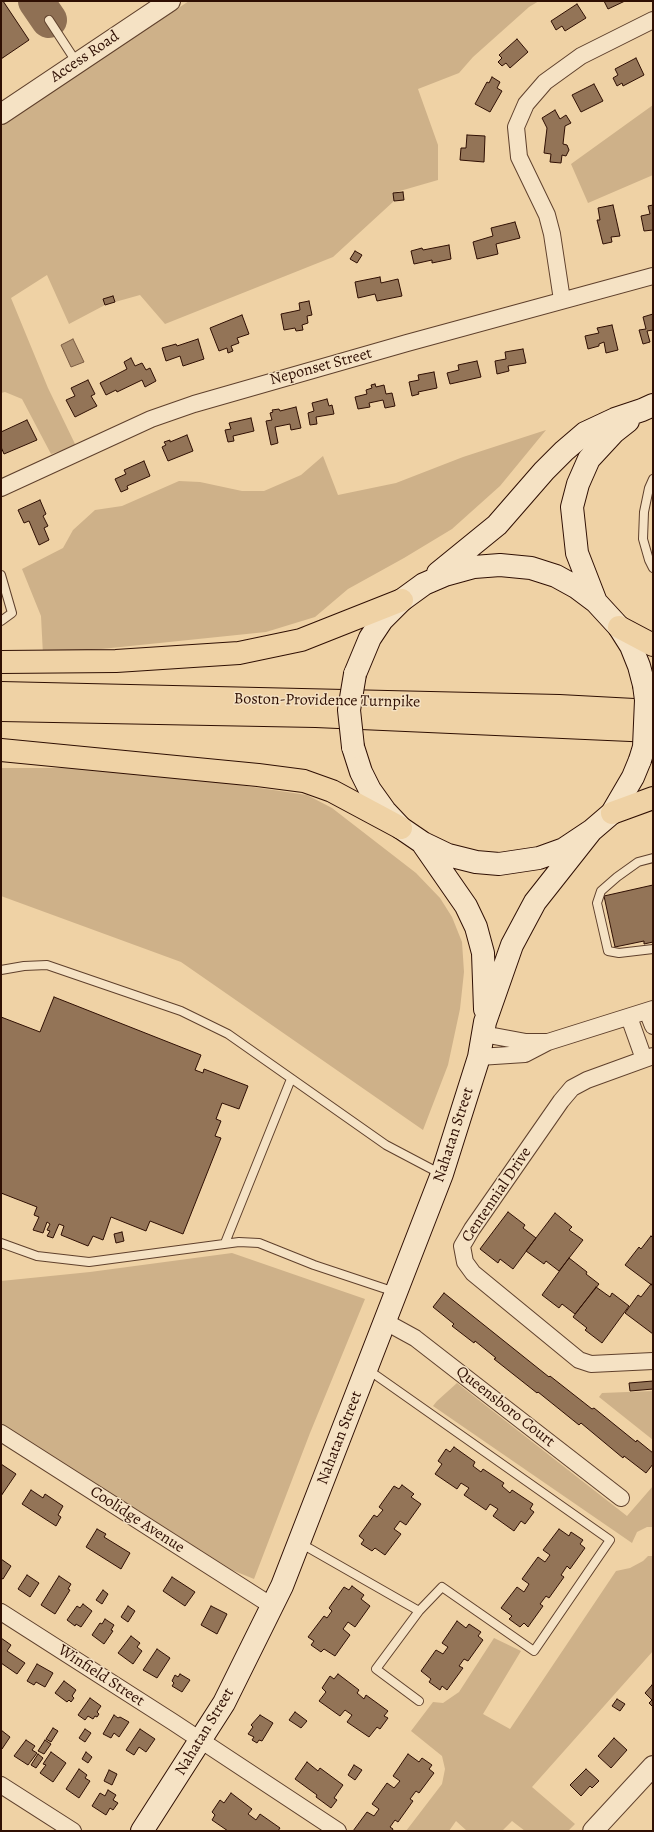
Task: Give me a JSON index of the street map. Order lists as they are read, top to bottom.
{
  "streets": {
    "main road": ["Boston-Providence Turnpike", "Nahatan Street"],
    "street": [
      "Access Road",
      "Neponset Street",
      "Centennial Drive",
      "Queensboro Court",
      "Coolidge Avenue",
      "Winfield Street"
    ]
  },
  "crossings": [
    ["Nahatan Street", "Queensboro Court"],
    ["Nahatan Street", "Coolidge Avenue"],
    ["Nahatan Street", "Winfield Street"]
  ]
}
